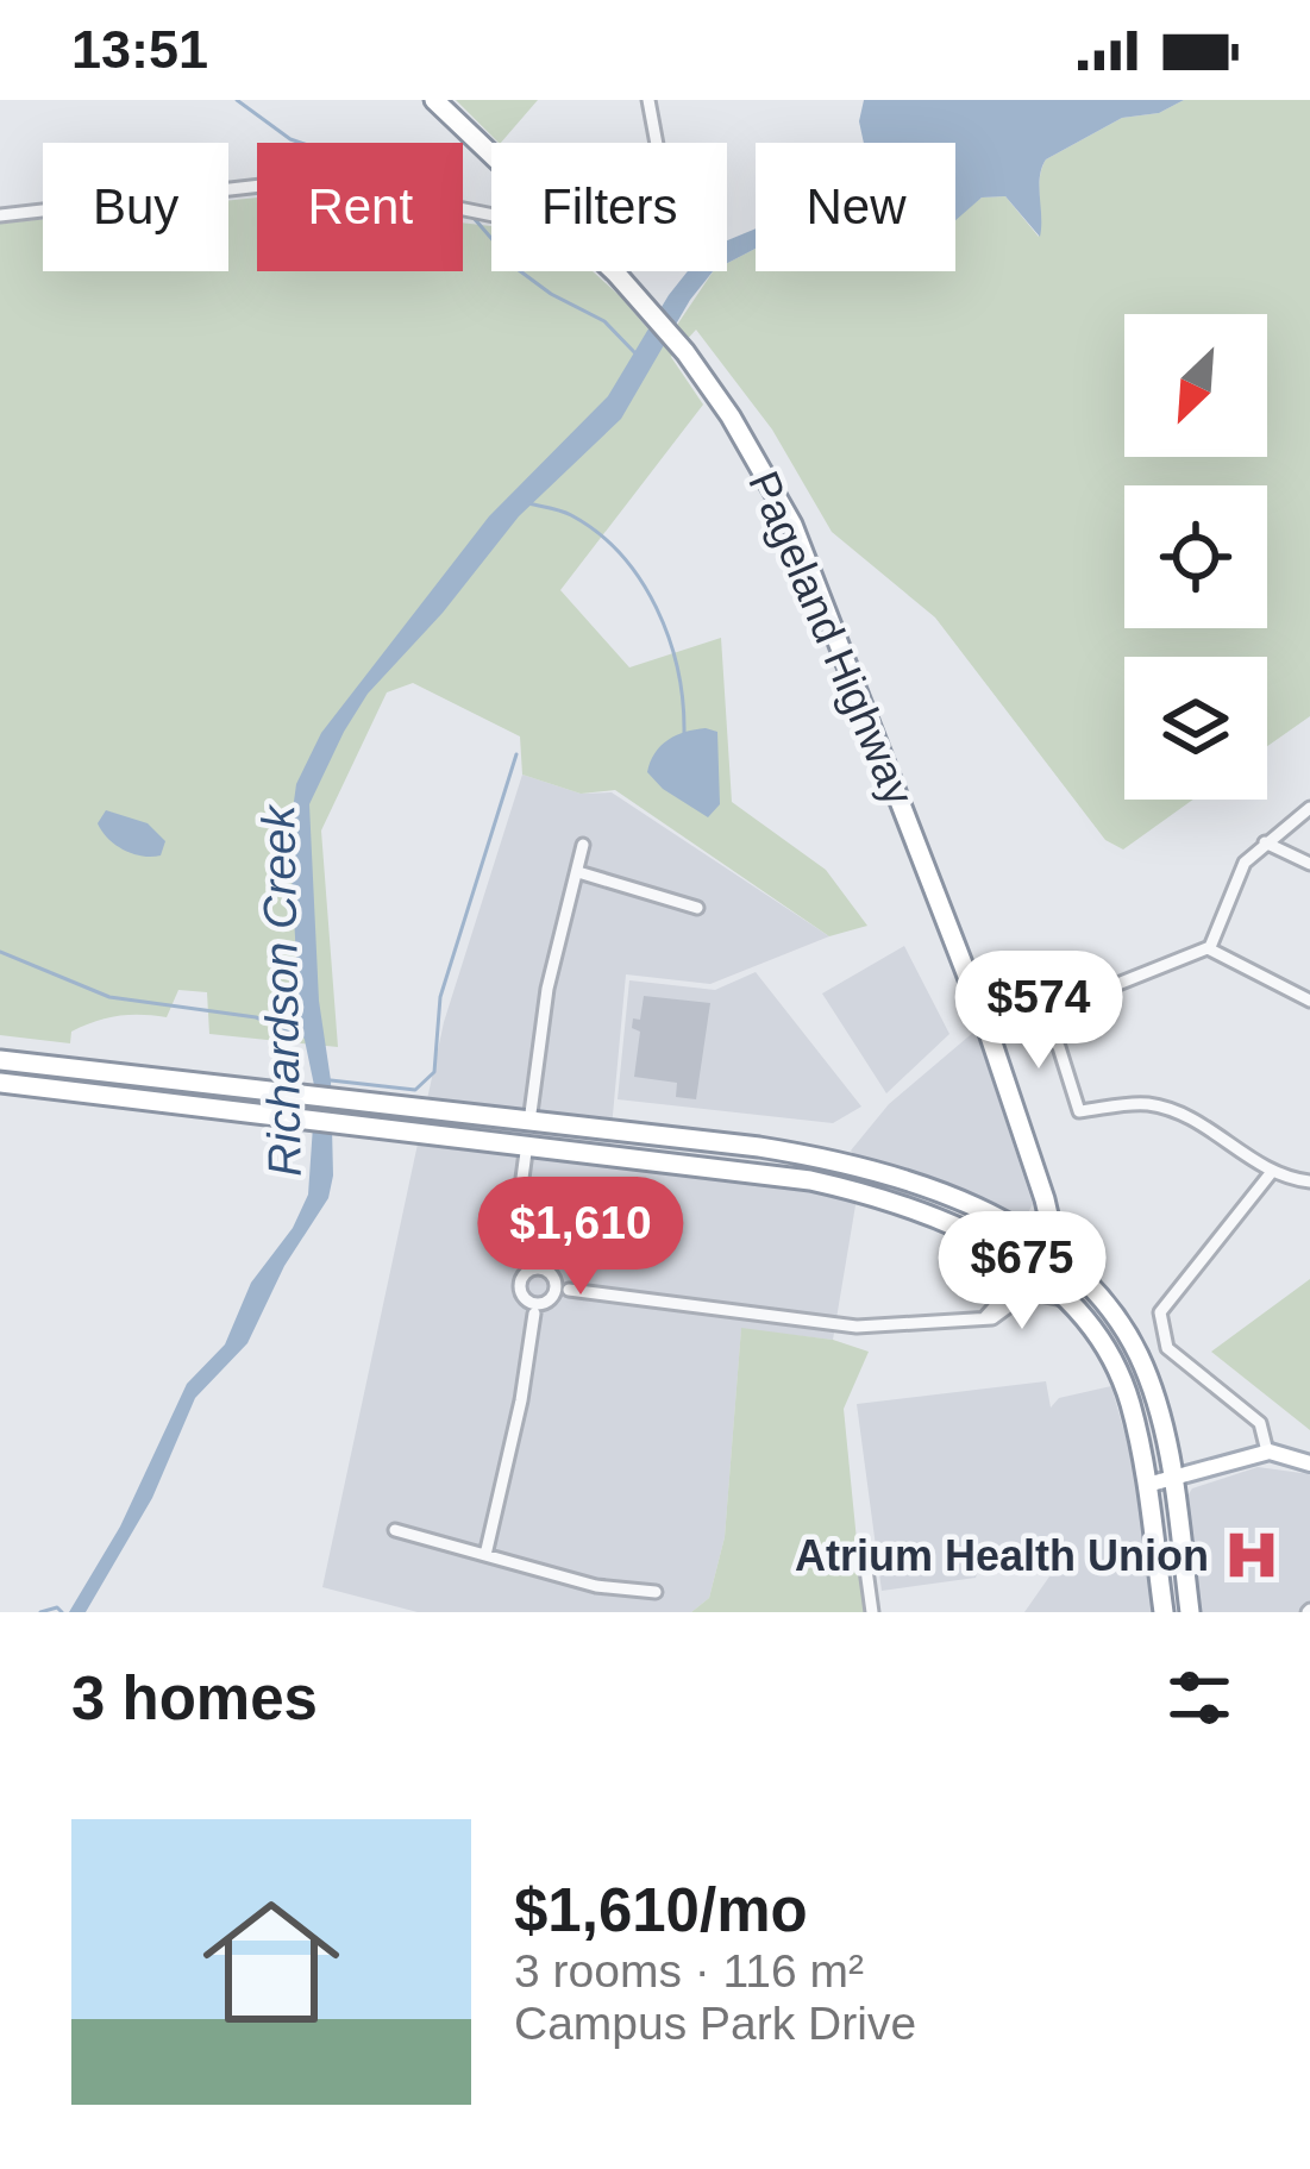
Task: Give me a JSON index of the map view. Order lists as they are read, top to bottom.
{
  "streets": {
    "highway": ["Pageland Highway"]
  },
  "water": ["Richardson Creek"],
  "places": {
    "hospital": ["Atrium Health Union"]
  },
  "north": "bottom left",
  "page": {
    "status": "13:51",
    "chip": [
      "Buy",
      "Rent",
      "Filters",
      "New"
    ],
    "price": ["$574", "$1,610", "$675"],
    "heading": "3 homes",
    "list": [
      {
        "name": "$1,610/mo",
        "note": "3 rooms · 116 m² · Campus Park Drive"
      }
    ]
  }
}
